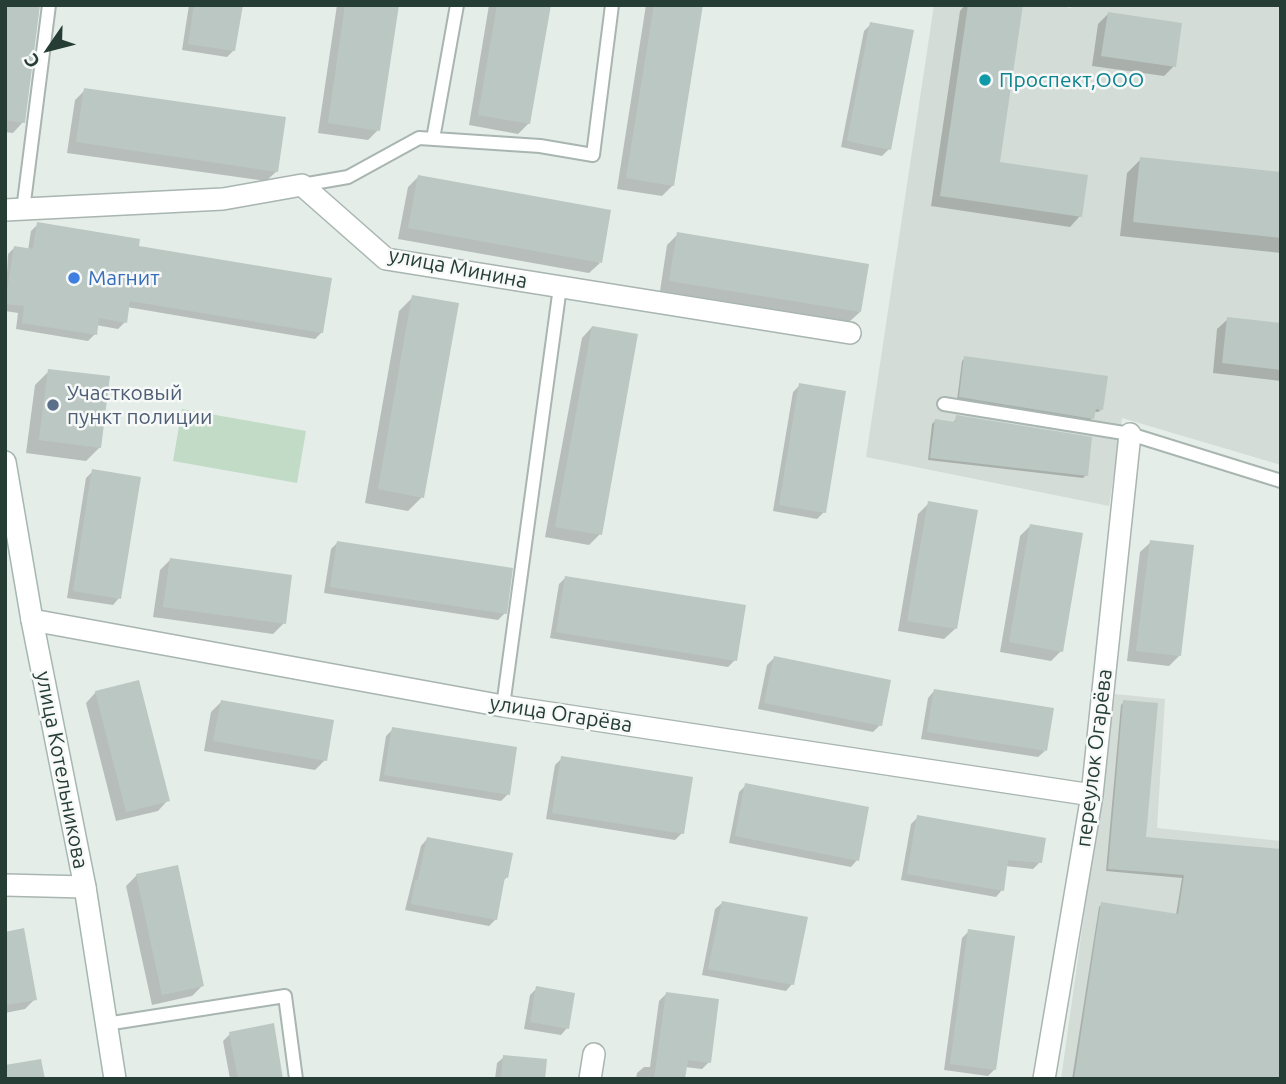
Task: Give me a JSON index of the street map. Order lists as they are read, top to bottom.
{
  "streets": {
    "street": [
      "улица Минина",
      "улица Огарёва",
      "переулок Огарёва",
      "улица Котельникова"
    ]
  },
  "crossings": [
    ["улица Огарёва", "переулок Огарёва"],
    ["улица Огарёва", "улица Котельникова"]
  ],
  "places": ["Проспект,ООО", "Магнит", "Участковый пункт полиции"],
  "north": "bottom left"
}
